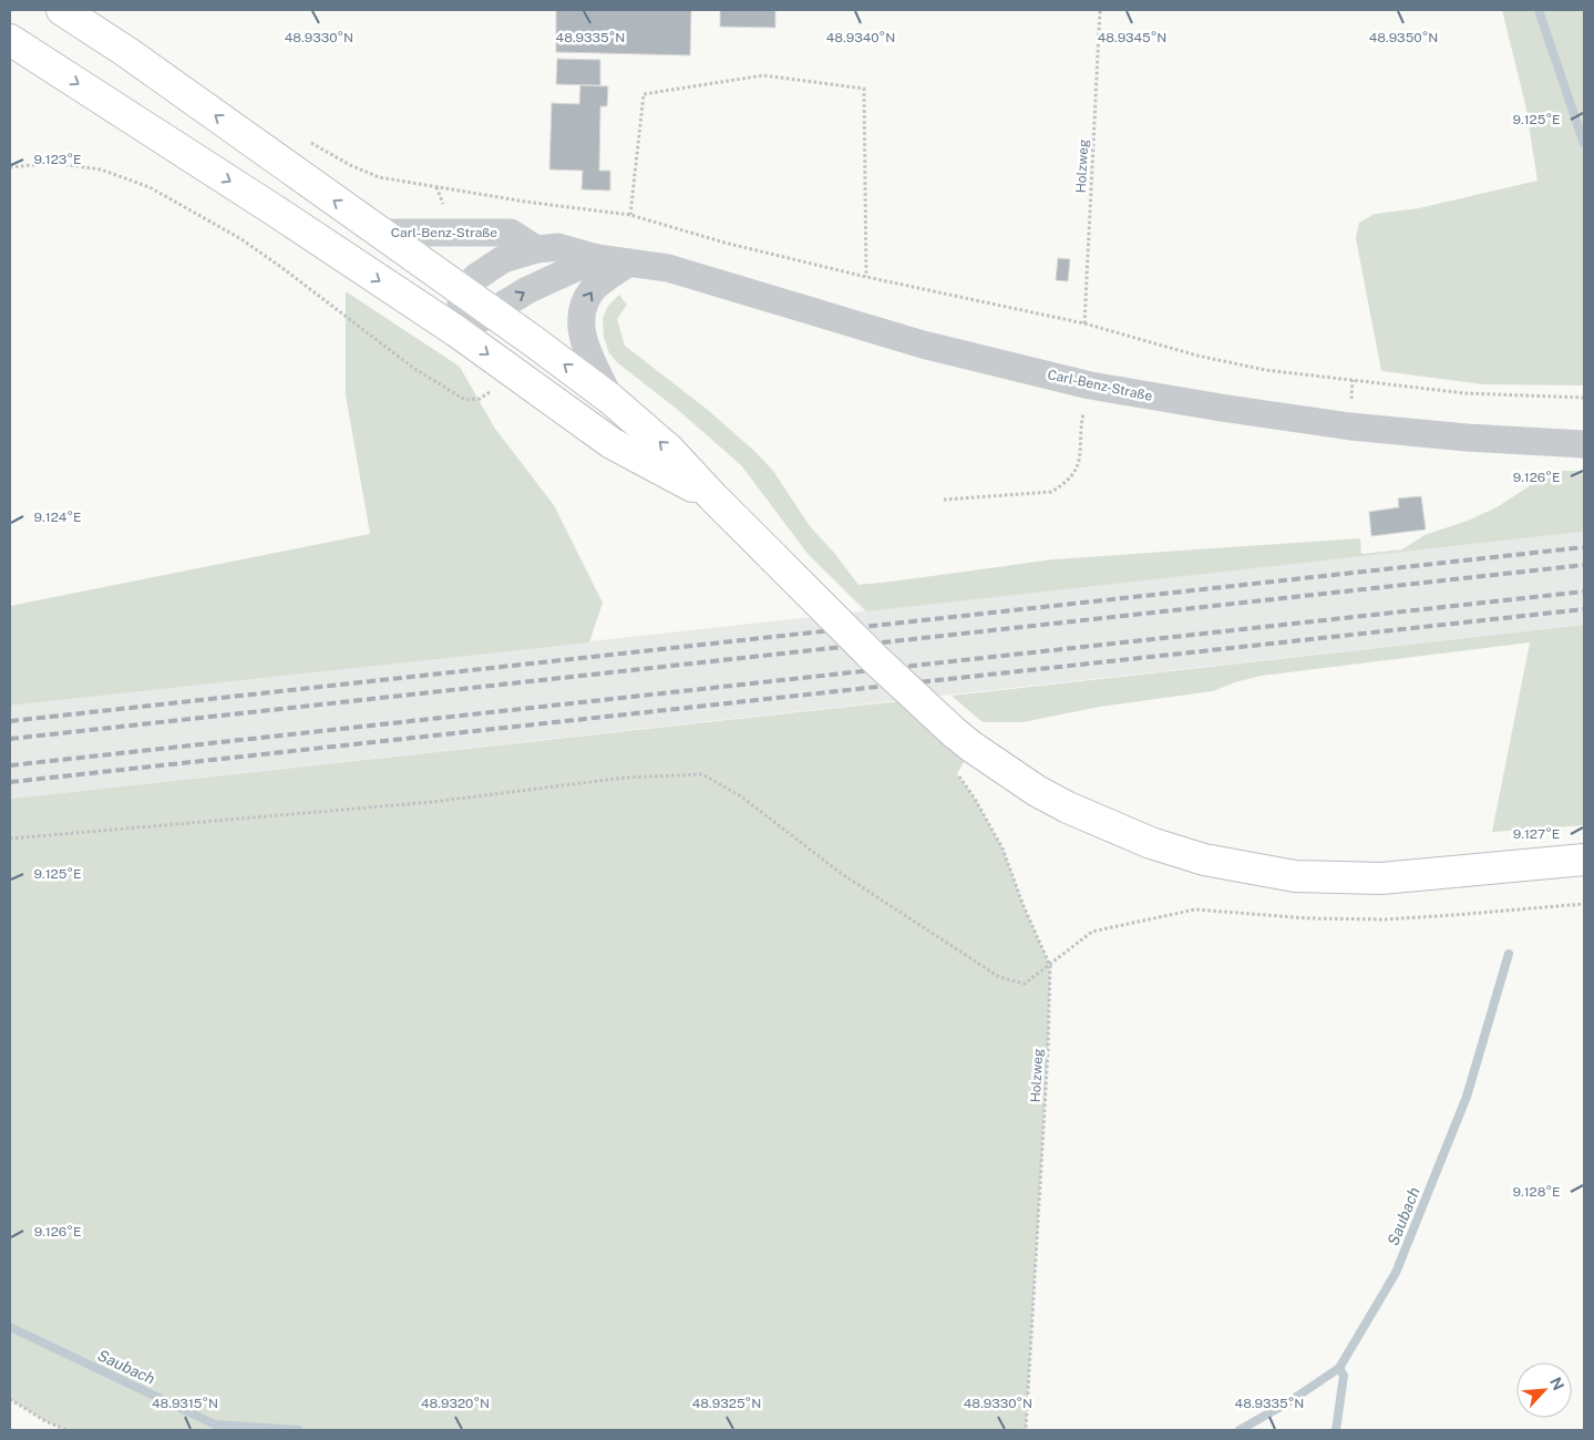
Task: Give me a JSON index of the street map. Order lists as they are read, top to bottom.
{
  "streets": {
    "street": ["Carl-Benz-Straße"],
    "path": ["Holzweg"]
  },
  "water": ["Saubach"],
  "north": "top right",
  "coordinates": [
    "48.9330°N",
    "48.9340°N",
    "48.9345°N",
    "48.9350°N",
    "48.9335°N",
    "9.125°E",
    "9.123°E",
    "9.126°E",
    "9.124°E",
    "9.127°E",
    "9.128°E",
    "48.9315°N",
    "48.9320°N",
    "48.9325°N"
  ]
}
